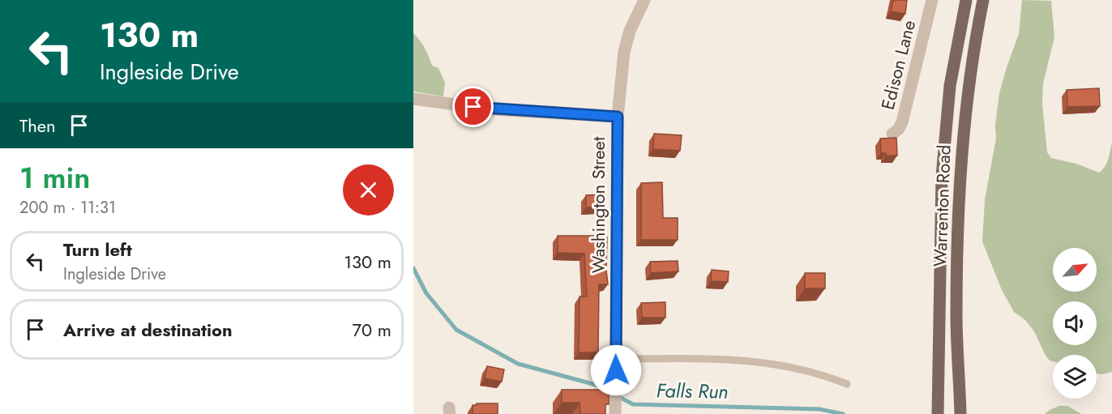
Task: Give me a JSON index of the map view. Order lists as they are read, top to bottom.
{
  "streets": {
    "main road": ["Warrenton Road"],
    "street": ["Edison Lane", "Washington Street"]
  },
  "water": ["Falls Run"],
  "north": "top right",
  "page": {
    "turn": ["130 m", "Ingleside Drive"],
    "then": "Then",
    "heading": ["1 min", "200 m · 11:31"],
    "list": [
      {
        "name": "Turn left",
        "note": "Ingleside Drive",
        "value": "130 m"
      },
      {
        "name": "Arrive at destination",
        "value": "70 m"
      }
    ]
  }
}
